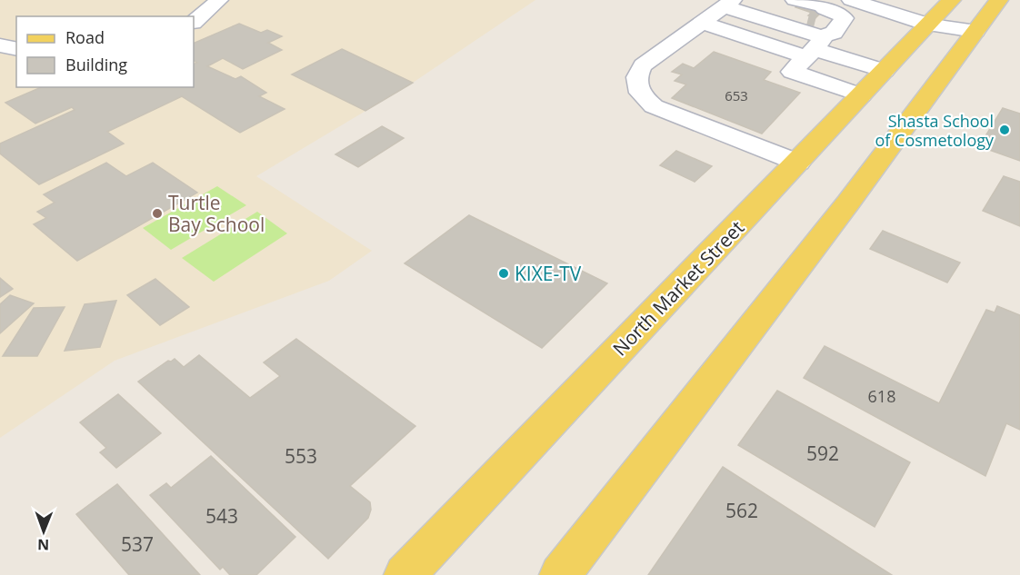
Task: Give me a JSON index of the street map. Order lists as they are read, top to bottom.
{
  "streets": {
    "main road": ["North Market Street"]
  },
  "places": ["Shasta School of Cosmetology", "Turtle Bay School", "KIXE-TV"],
  "house_numbers": [
    "653",
    "618",
    "592",
    "553",
    "562",
    "543",
    "537"
  ],
  "legend": ["Road", "Building"],
  "north": "bottom"
}
